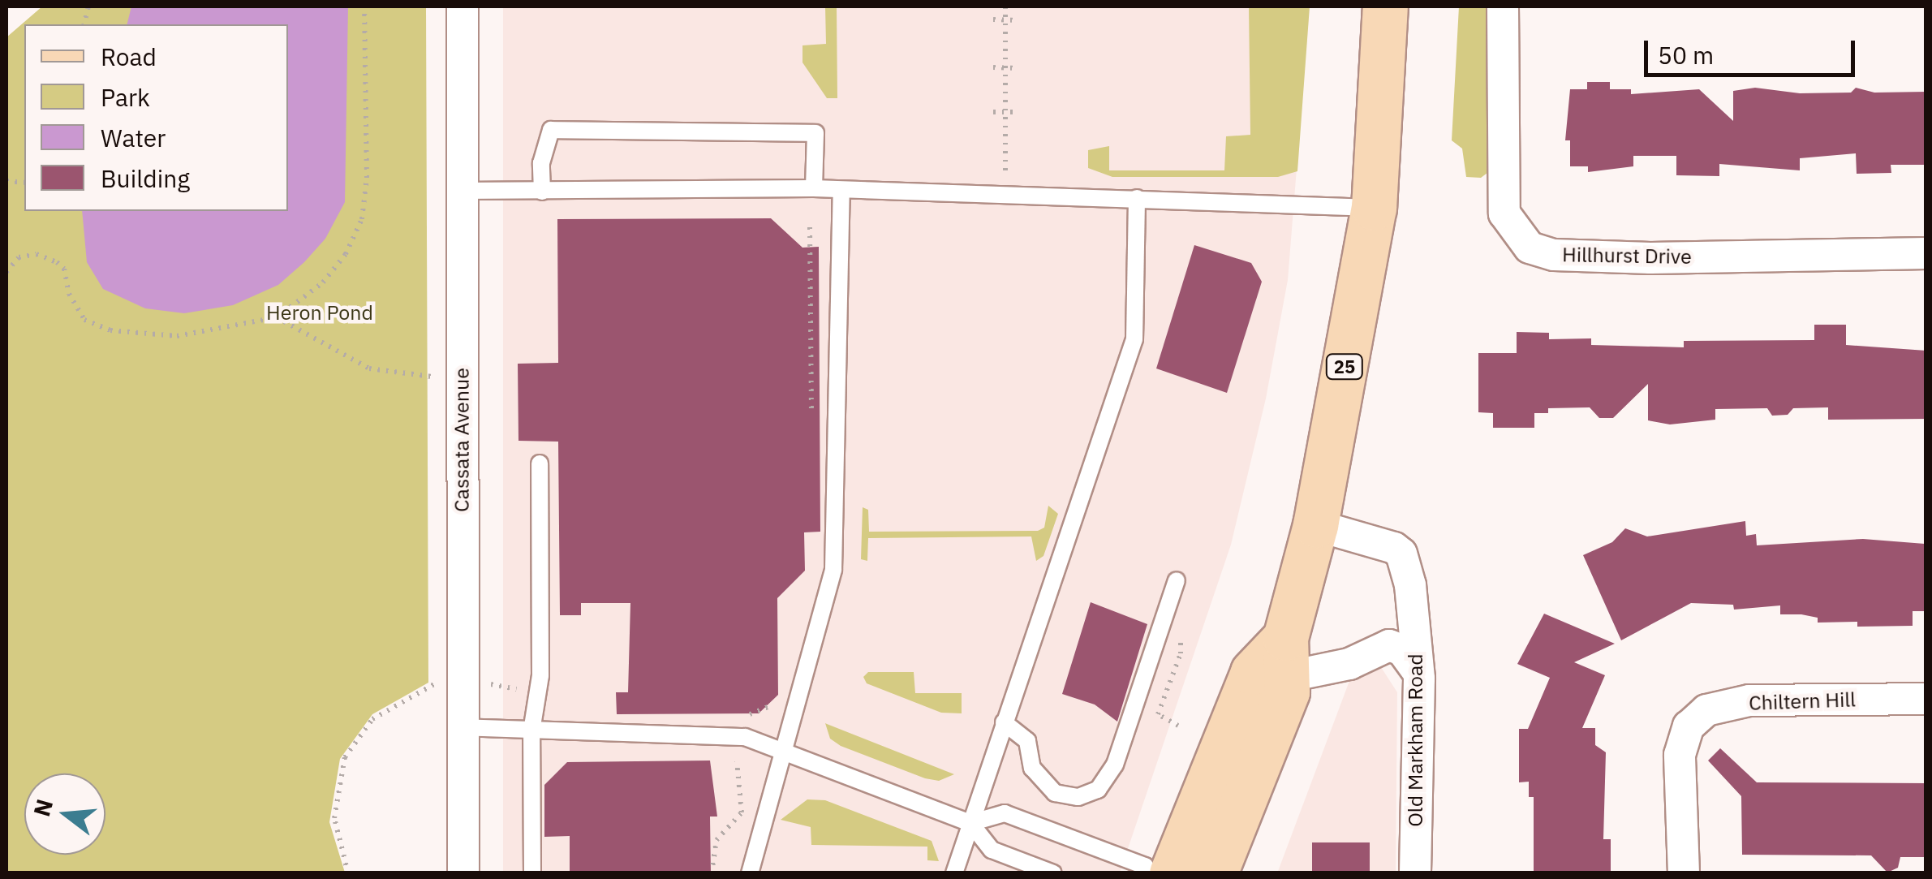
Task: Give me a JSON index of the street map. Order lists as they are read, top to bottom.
{
  "streets": {
    "main road": ["25"],
    "street": [
      "Hillhurst Drive",
      "Cassata Avenue",
      "Chiltern Hill",
      "Old Markham Road"
    ]
  },
  "crossings": [
    ["25", "Old Markham Road"]
  ],
  "parks": ["Heron Pond"],
  "legend": [
    "Road",
    "Park",
    "Water",
    "Building"
  ],
  "scale_bar": "50 m",
  "north": "left"
}
